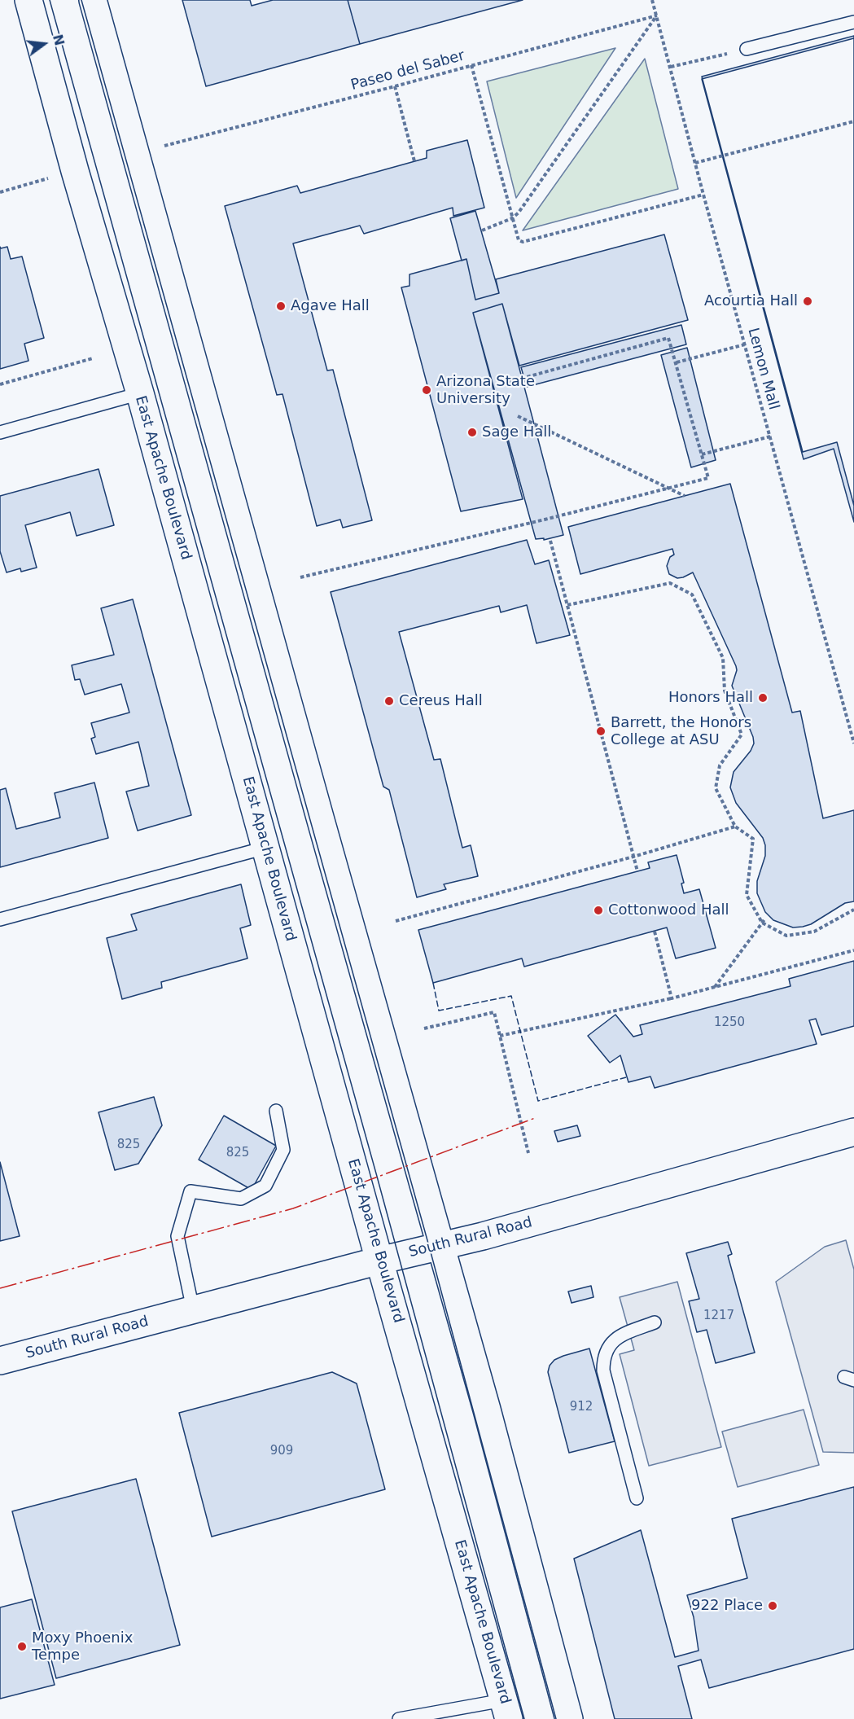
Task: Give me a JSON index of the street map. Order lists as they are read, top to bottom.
{
  "streets": {
    "main road": ["East Apache Boulevard", "South Rural Road"],
    "path": ["Paseo del Saber", "Lemon Mall"]
  },
  "crossings": [
    ["Paseo del Saber", "Lemon Mall"],
    ["East Apache Boulevard", "South Rural Road"]
  ],
  "places": [
    "Acourtia Hall",
    "Agave Hall",
    "Arizona State University",
    "Sage Hall",
    "Honors Hall",
    "Cereus Hall",
    "Barrett, the Honors College at ASU",
    "Cottonwood Hall",
    "922 Place",
    "Moxy Phoenix Tempe"
  ],
  "house_numbers": [
    "1250",
    "825",
    "825",
    "1217",
    "912",
    "909"
  ],
  "north": "right"
}
